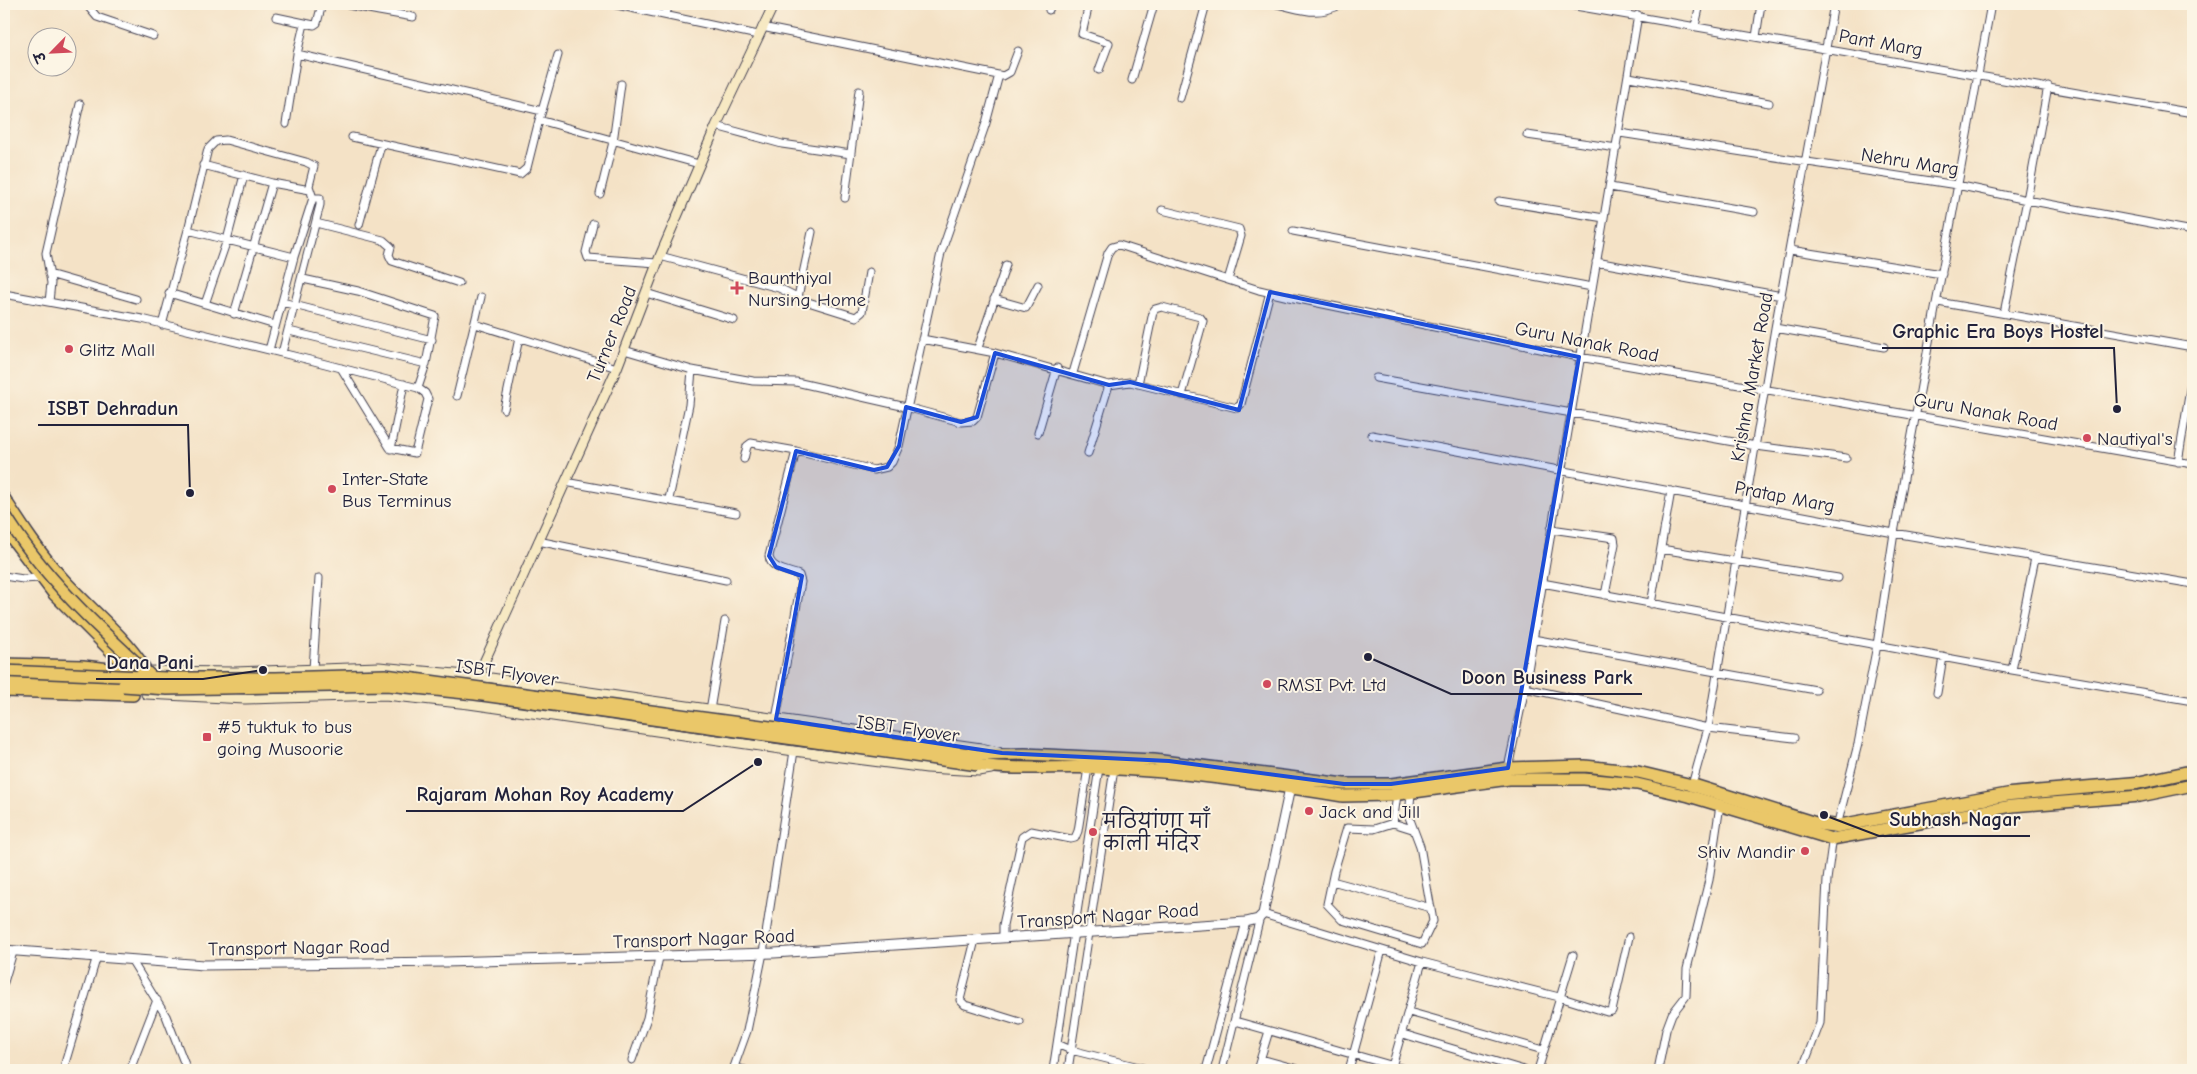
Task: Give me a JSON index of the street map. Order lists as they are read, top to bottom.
{
  "streets": {
    "highway": ["ISBT Flyover"],
    "main road": ["Turner Road"],
    "street": [
      "Pant Marg",
      "Nehru Marg",
      "Guru Nanak Road",
      "Krishna Market Road",
      "Pratap Marg",
      "Transport Nagar Road"
    ]
  },
  "crossings": [
    ["Pant Marg", "Krishna Market Road"],
    ["Nehru Marg", "Krishna Market Road"],
    ["Guru Nanak Road", "Krishna Market Road"],
    ["Krishna Market Road", "Pratap Marg"]
  ],
  "places": {
    "health": ["Baunthiyal Nursing Home"],
    "other": [
      "Glitz Mall",
      "Graphic Era Boys Hostel",
      "Nautiyal's",
      "Inter-State Bus Terminus",
      "ISBT Dehradun",
      "Doon Business Park",
      "Dana Pani",
      "RMSI Pvt. Ltd",
      "Rajaram Mohan Roy Academy",
      "Jack and Jill",
      "Subhash Nagar",
      "मठियांणा माँ काली मंदिर",
      "Shiv Mandir"
    ],
    "transit": ["#5 tuktuk to bus going Musoorie"]
  },
  "north": "bottom left"
}
